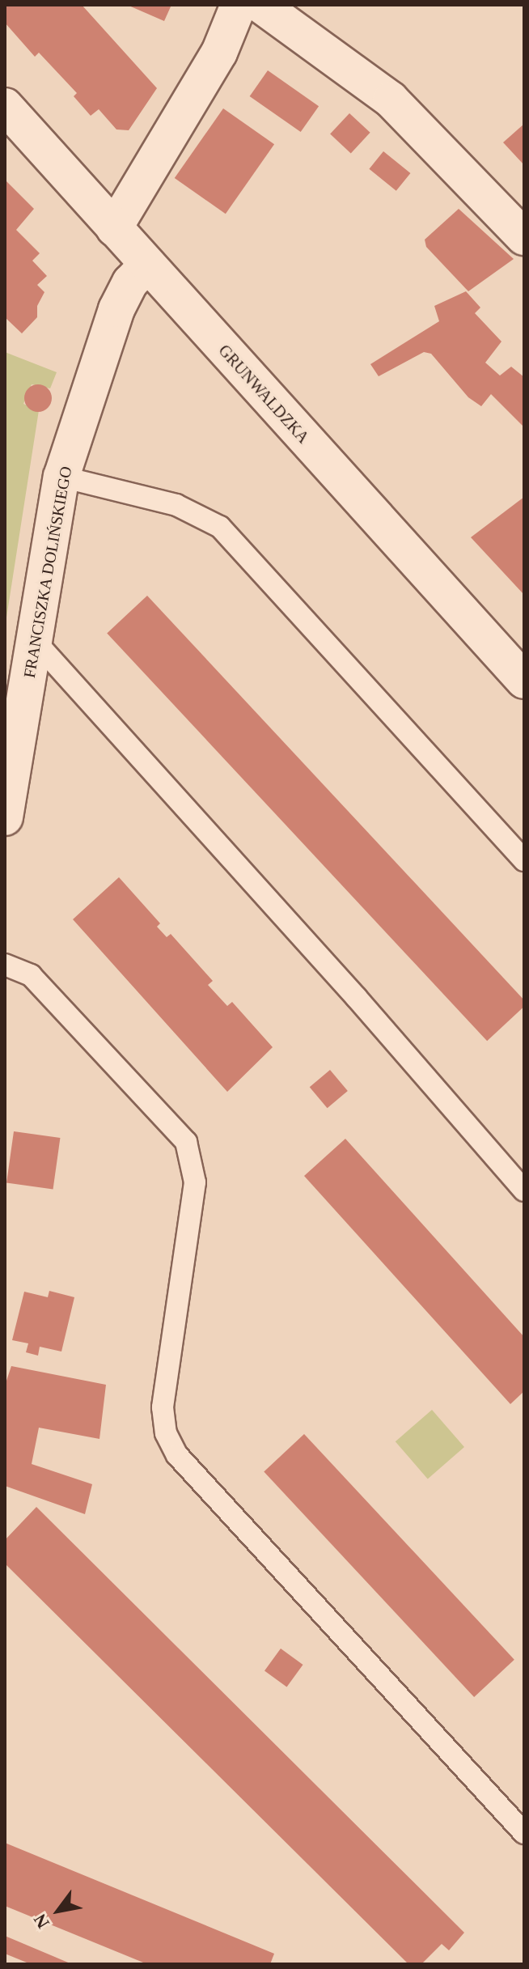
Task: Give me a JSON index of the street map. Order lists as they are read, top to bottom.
{
  "streets": {
    "street": ["GRUNWALDZKA", "FRANCISZKA DOLIŃSKIEGO"]
  },
  "crossings": [
    ["GRUNWALDZKA", "FRANCISZKA DOLIŃSKIEGO"]
  ],
  "north": "bottom left"
}
